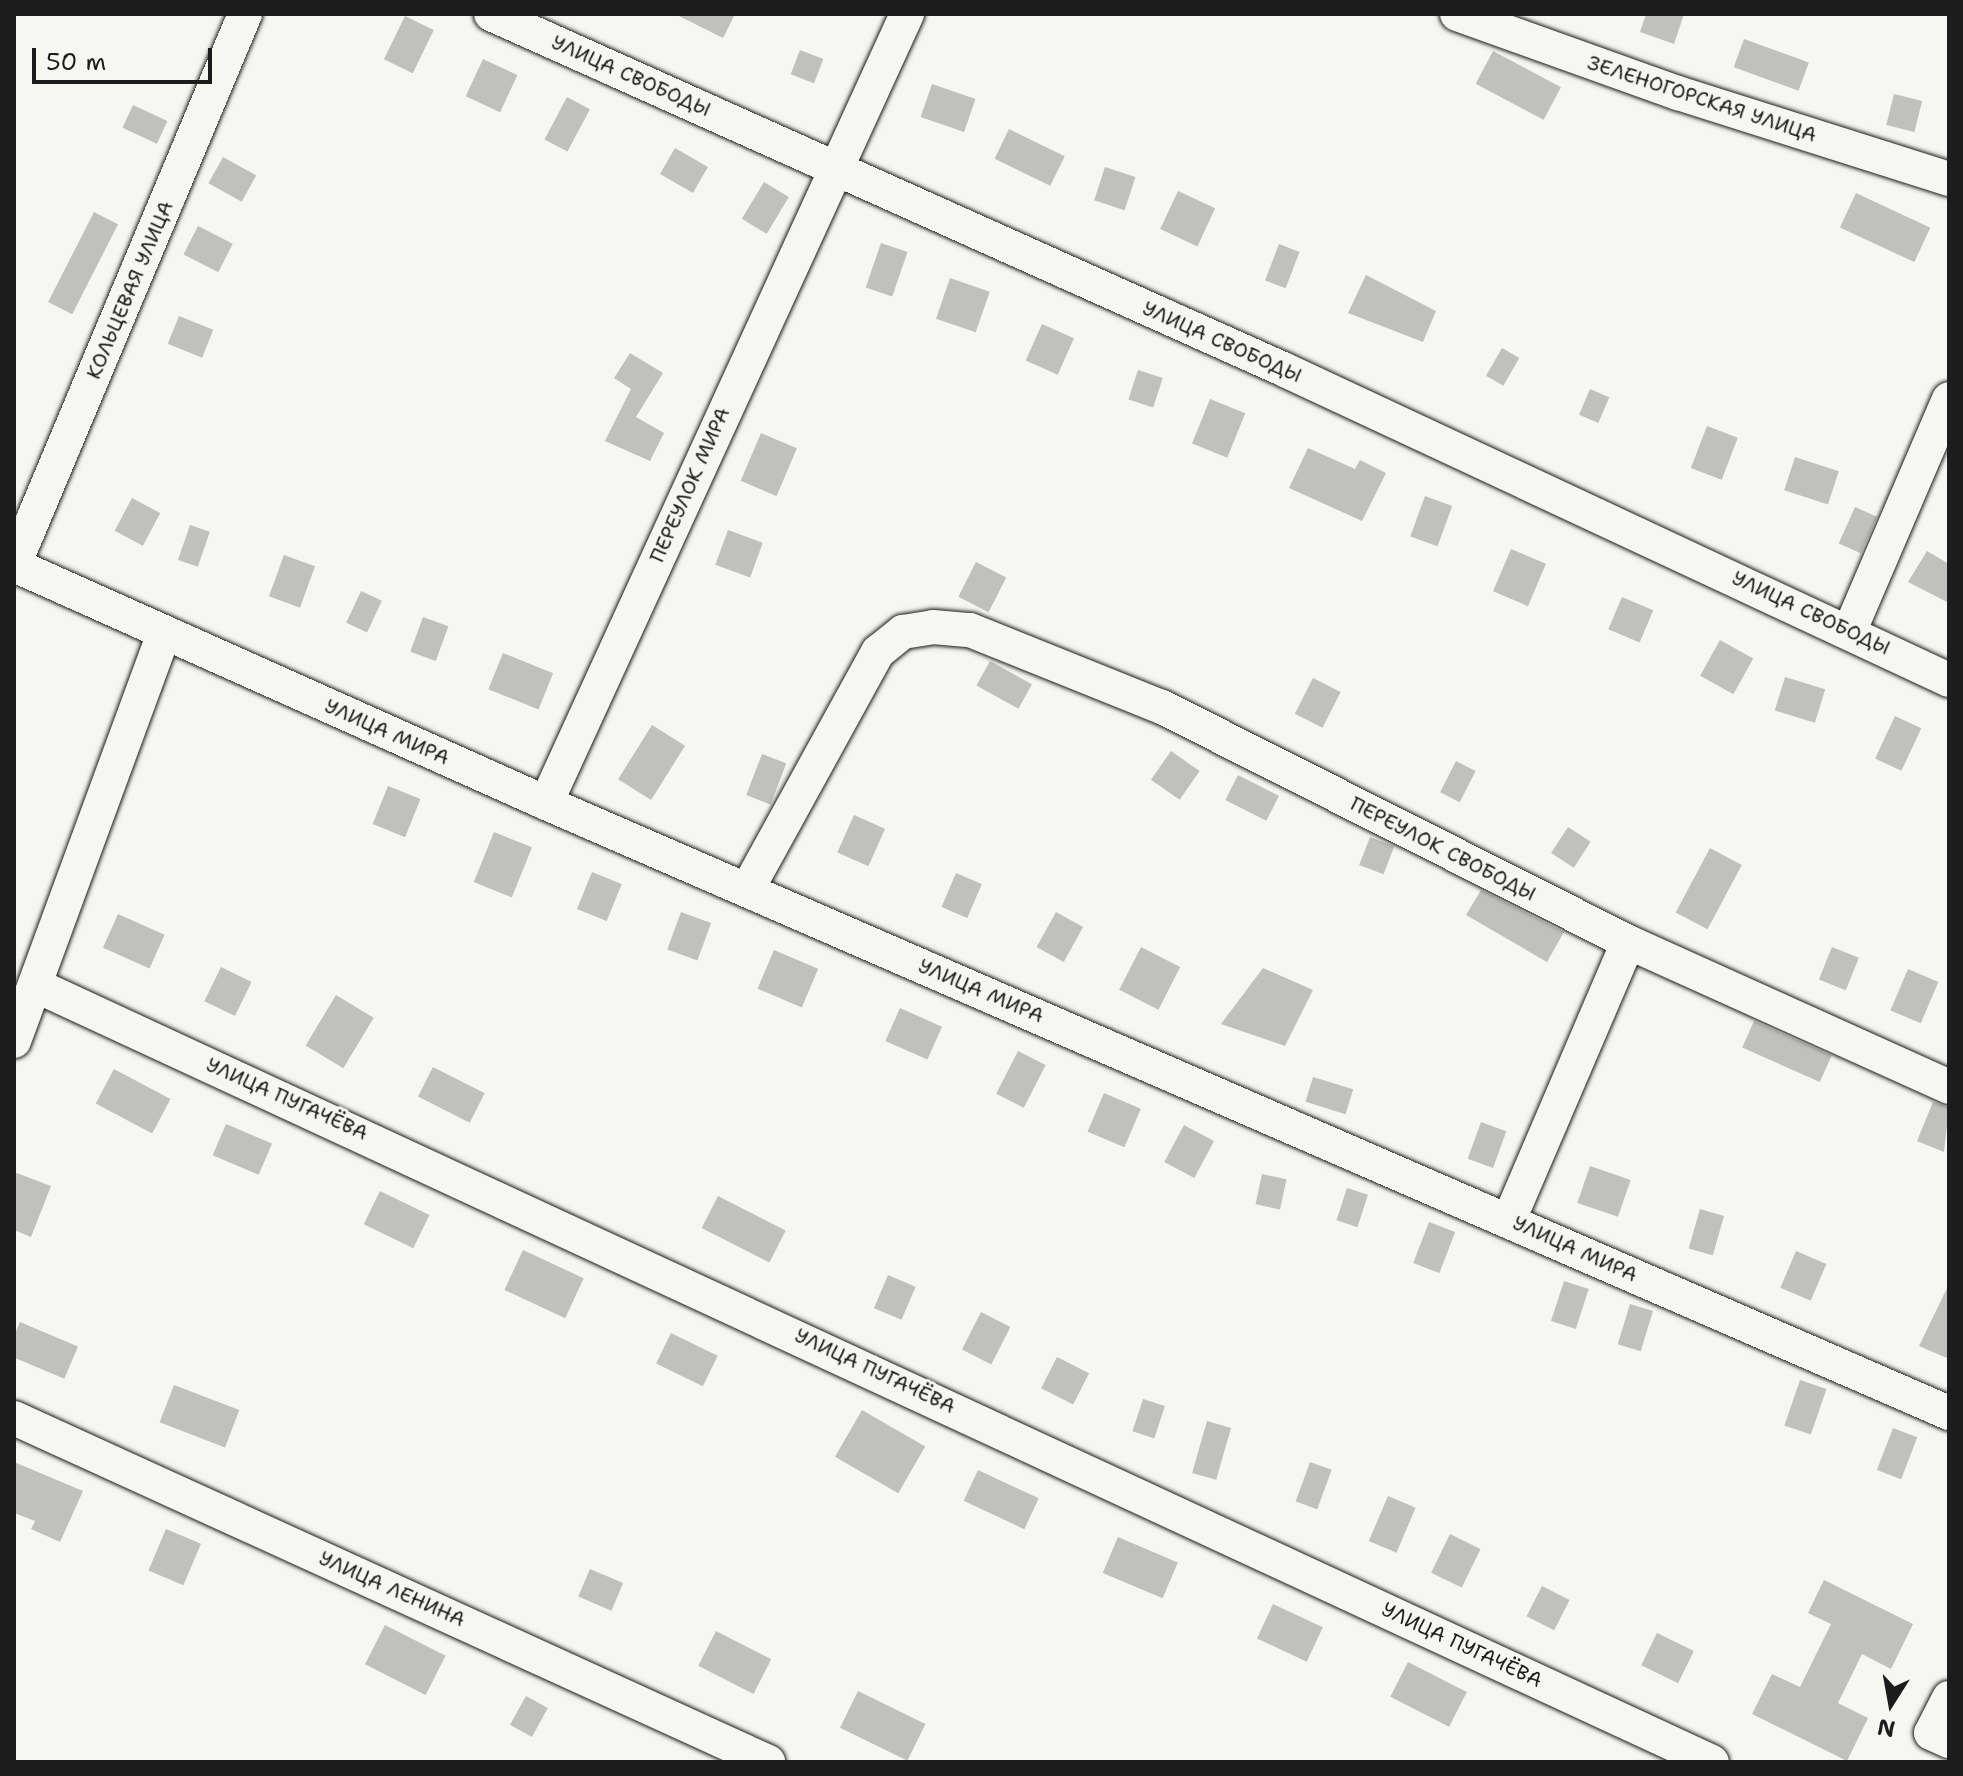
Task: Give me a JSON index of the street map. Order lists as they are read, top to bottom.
{
  "streets": {
    "street": [
      "УЛИЦА СВОБОДЫ",
      "ЗЕЛЕНОГОРСКАЯ УЛИЦА",
      "КОЛЬЦЕВАЯ УЛИЦА",
      "ПЕРЕУЛОК МИРА",
      "УЛИЦА МИРА",
      "ПЕРЕУЛОК СВОБОДЫ",
      "УЛИЦА ПУГАЧЁВА",
      "УЛИЦА ЛЕНИНА"
    ]
  },
  "crossings": [
    ["УЛИЦА СВОБОДЫ", "ПЕРЕУЛОК МИРА"],
    ["КОЛЬЦЕВАЯ УЛИЦА", "УЛИЦА МИРА"],
    ["ПЕРЕУЛОК МИРА", "УЛИЦА МИРА"],
    ["УЛИЦА МИРА", "ПЕРЕУЛОК СВОБОДЫ"]
  ],
  "scale_bar": "50 m",
  "north": "bottom"
}
